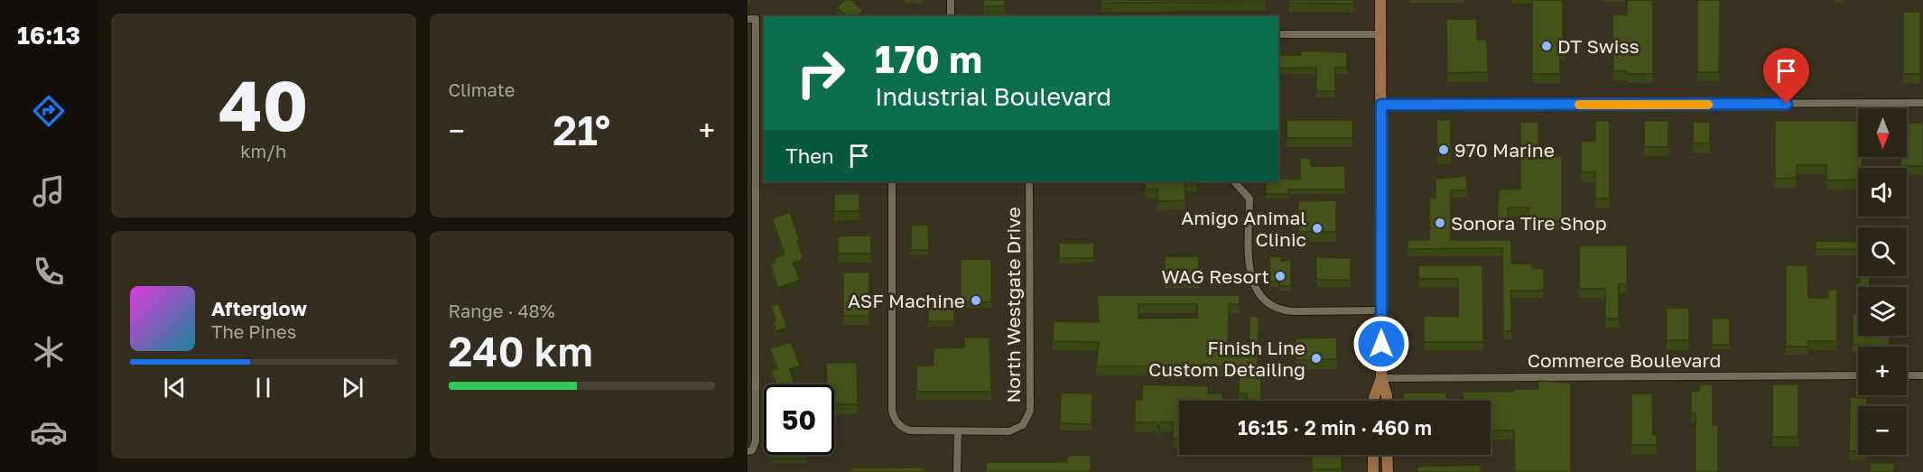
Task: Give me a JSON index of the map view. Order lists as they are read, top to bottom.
{
  "streets": {
    "street": ["North Westgate Drive", "Commerce Boulevard"]
  },
  "places": [
    "DT Swiss",
    "970 Marine",
    "Sonora Tire Shop",
    "Amigo Animal Clinic",
    "WAG Resort",
    "ASF Machine",
    "Finish Line Custom Detailing"
  ],
  "north": "bottom",
  "page": {
    "tabs": "16:13",
    "tile": [
      ["40", "km/h"],
      "Climate",
      ["Range · 48%", "240 km"]
    ],
    "turn": ["170 m", "Industrial Boulevard"],
    "heat": ["−", "21°", "+"],
    "map_buttons": ["+", "−"],
    "then": "Then",
    "song": ["Afterglow", "The Pines"],
    "limit": "50",
    "trip": "16:15 · 2 min · 460 m"
  }
}
